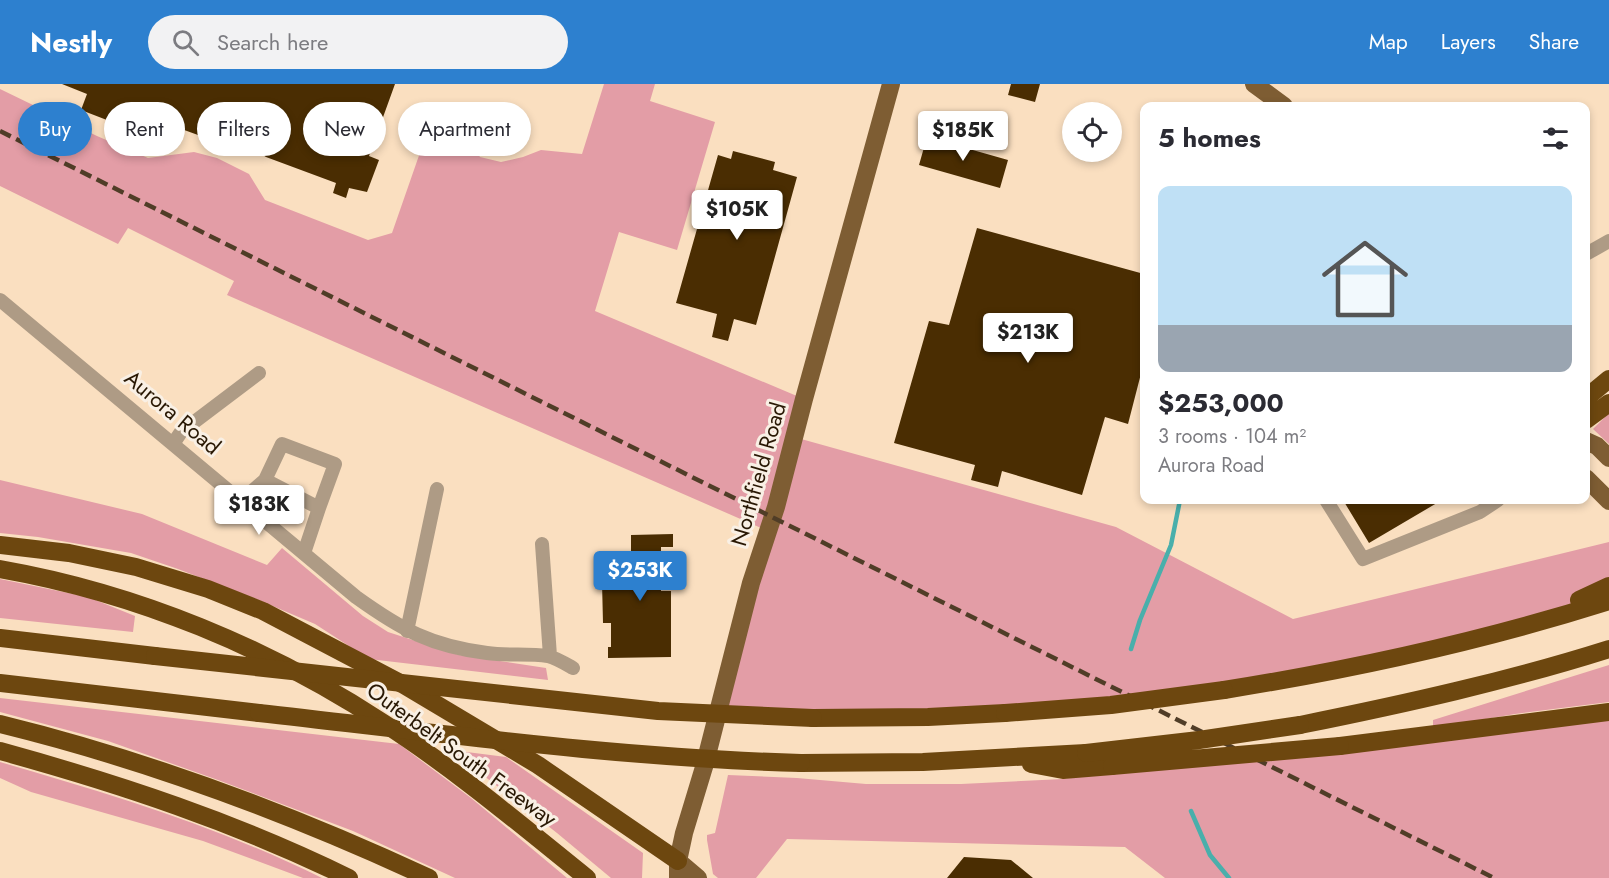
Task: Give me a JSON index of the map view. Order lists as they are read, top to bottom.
{
  "streets": {
    "highway": ["Outerbelt South Freeway"],
    "main road": ["Northfield Road"],
    "street": ["Aurora Road"]
  },
  "page": {
    "header": "Nestly",
    "search": "Search here",
    "nav": ["Map", "Layers", "Share"],
    "chip": [
      "Buy",
      "Rent",
      "Filters",
      "New",
      "Apartment"
    ],
    "heading": "5 homes",
    "price": [
      "$185K",
      "$105K",
      "$213K",
      "$183K",
      "$253K"
    ],
    "list": [
      {
        "name": "$253,000",
        "note": "3 rooms · 104 m² · Aurora Road"
      }
    ]
  }
}
